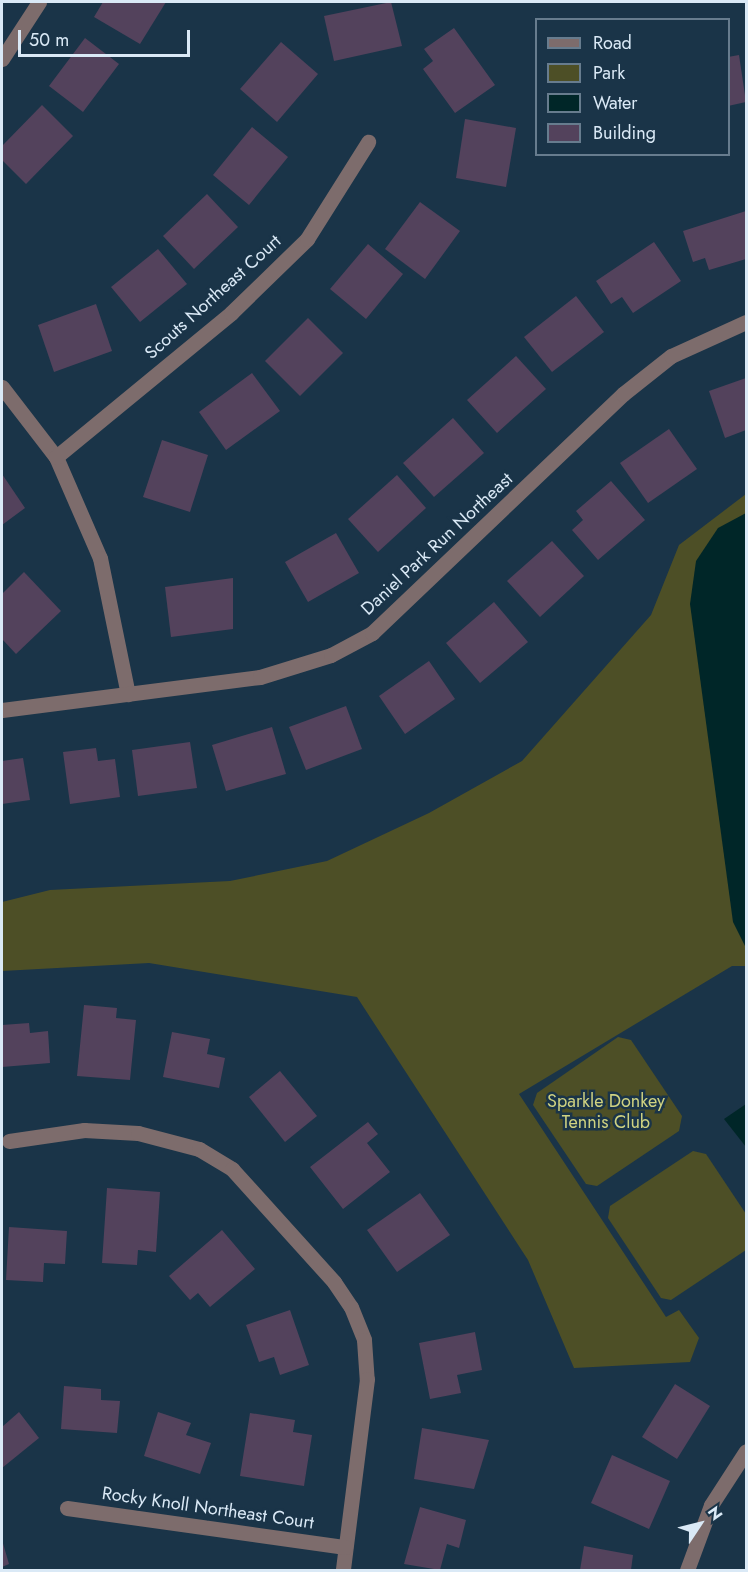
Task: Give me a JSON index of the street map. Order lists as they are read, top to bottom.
{
  "streets": {
    "street": ["Scouts Northeast Court", "Daniel Park Run Northeast", "Rocky Knoll Northeast Court"]
  },
  "parks": ["Sparkle Donkey Tennis Club"],
  "legend": [
    "Road",
    "Park",
    "Water",
    "Building"
  ],
  "scale_bar": "50 m",
  "north": "top right"
}
